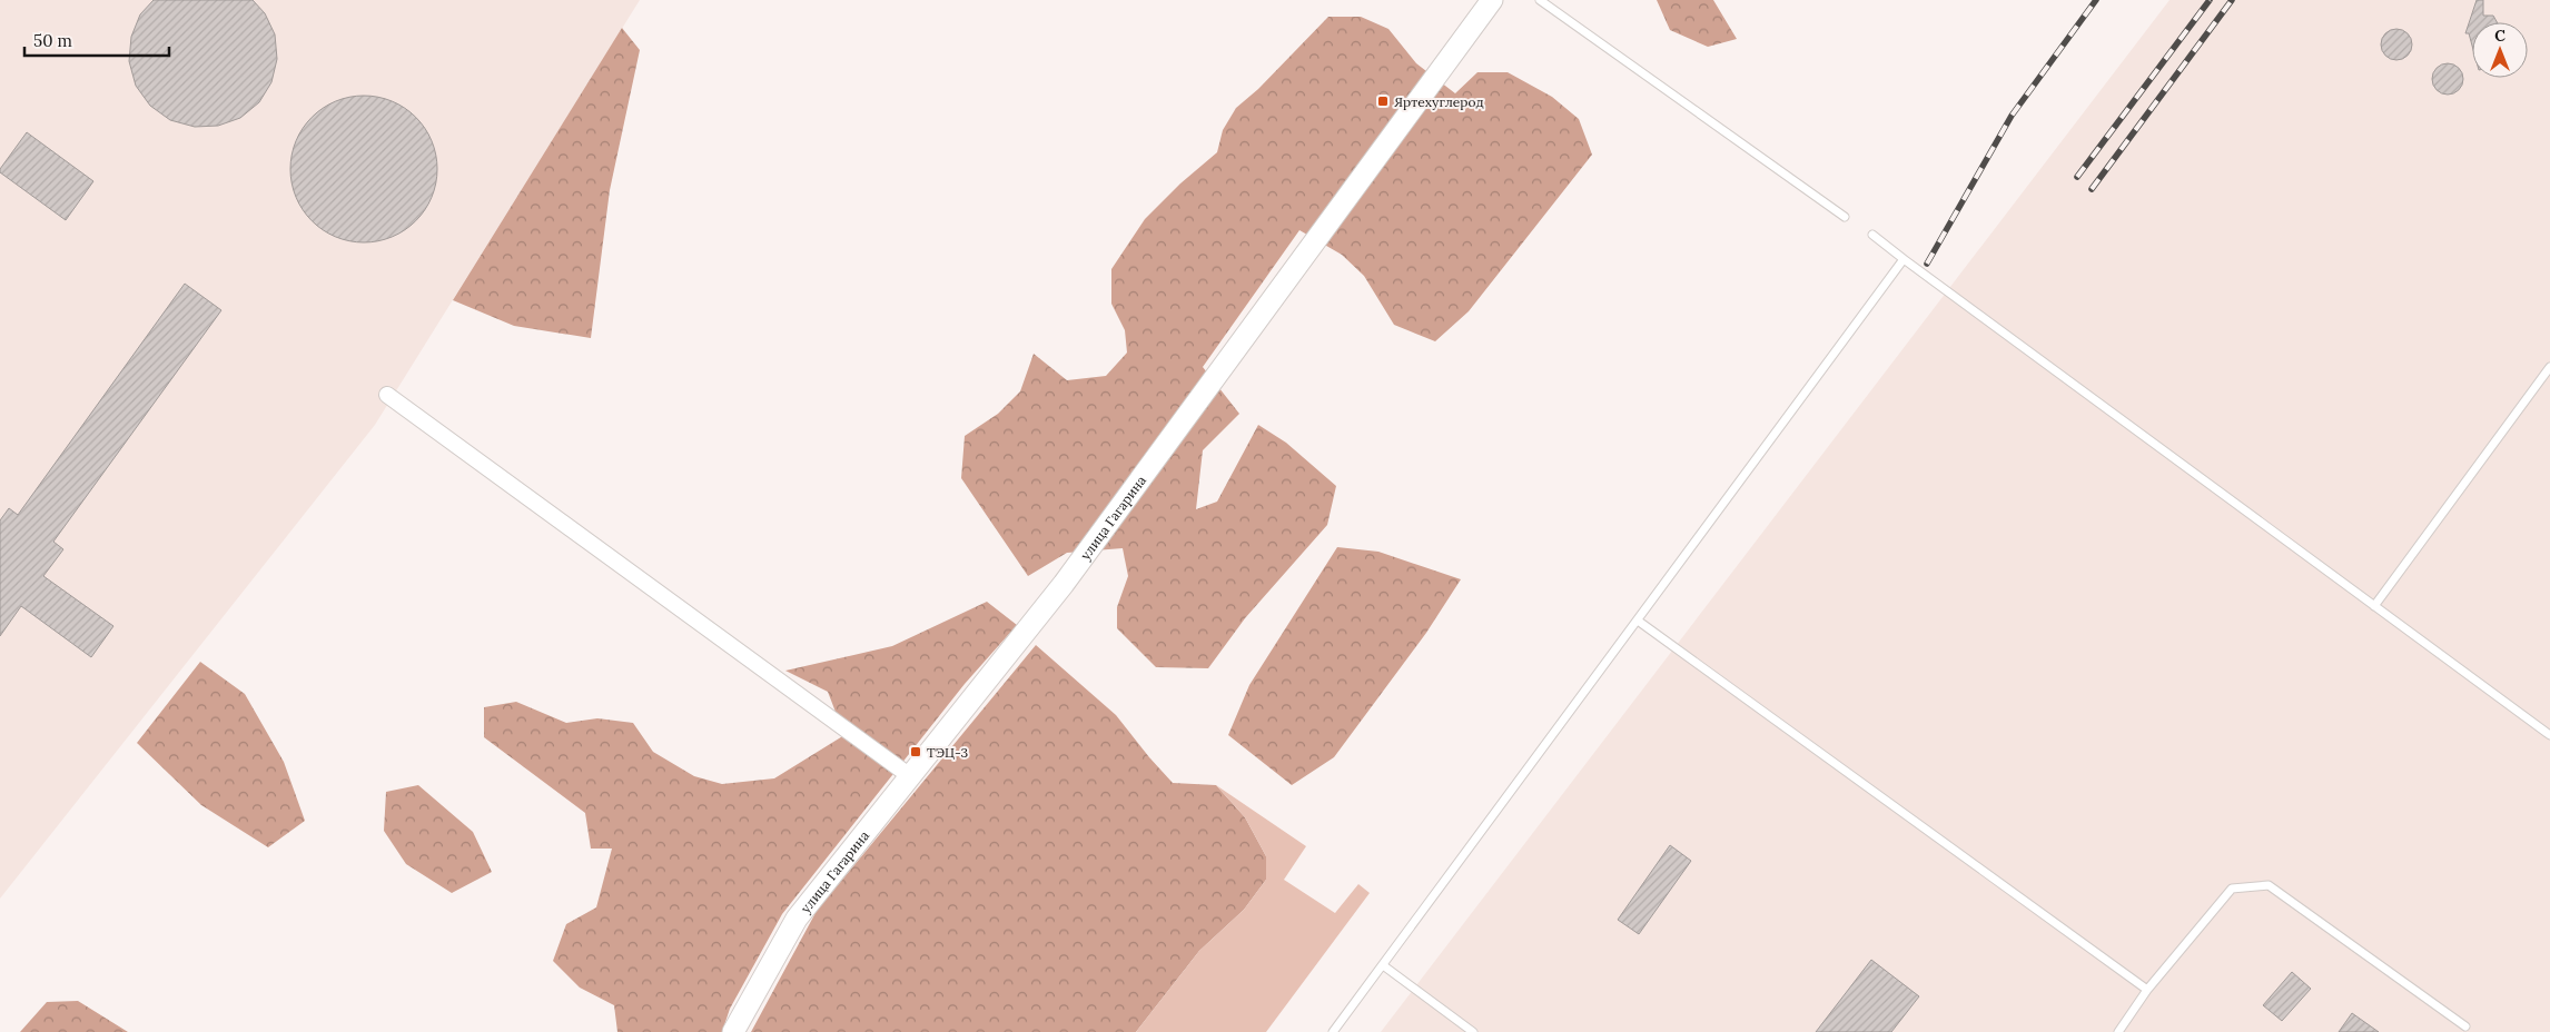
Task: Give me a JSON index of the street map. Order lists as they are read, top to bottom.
{
  "streets": {
    "main road": ["улица Гагарина"]
  },
  "places": {
    "transit": ["Яртехуглерод", "ТЭЦ-3"]
  },
  "scale_bar": "50 m",
  "north": "top"
}
